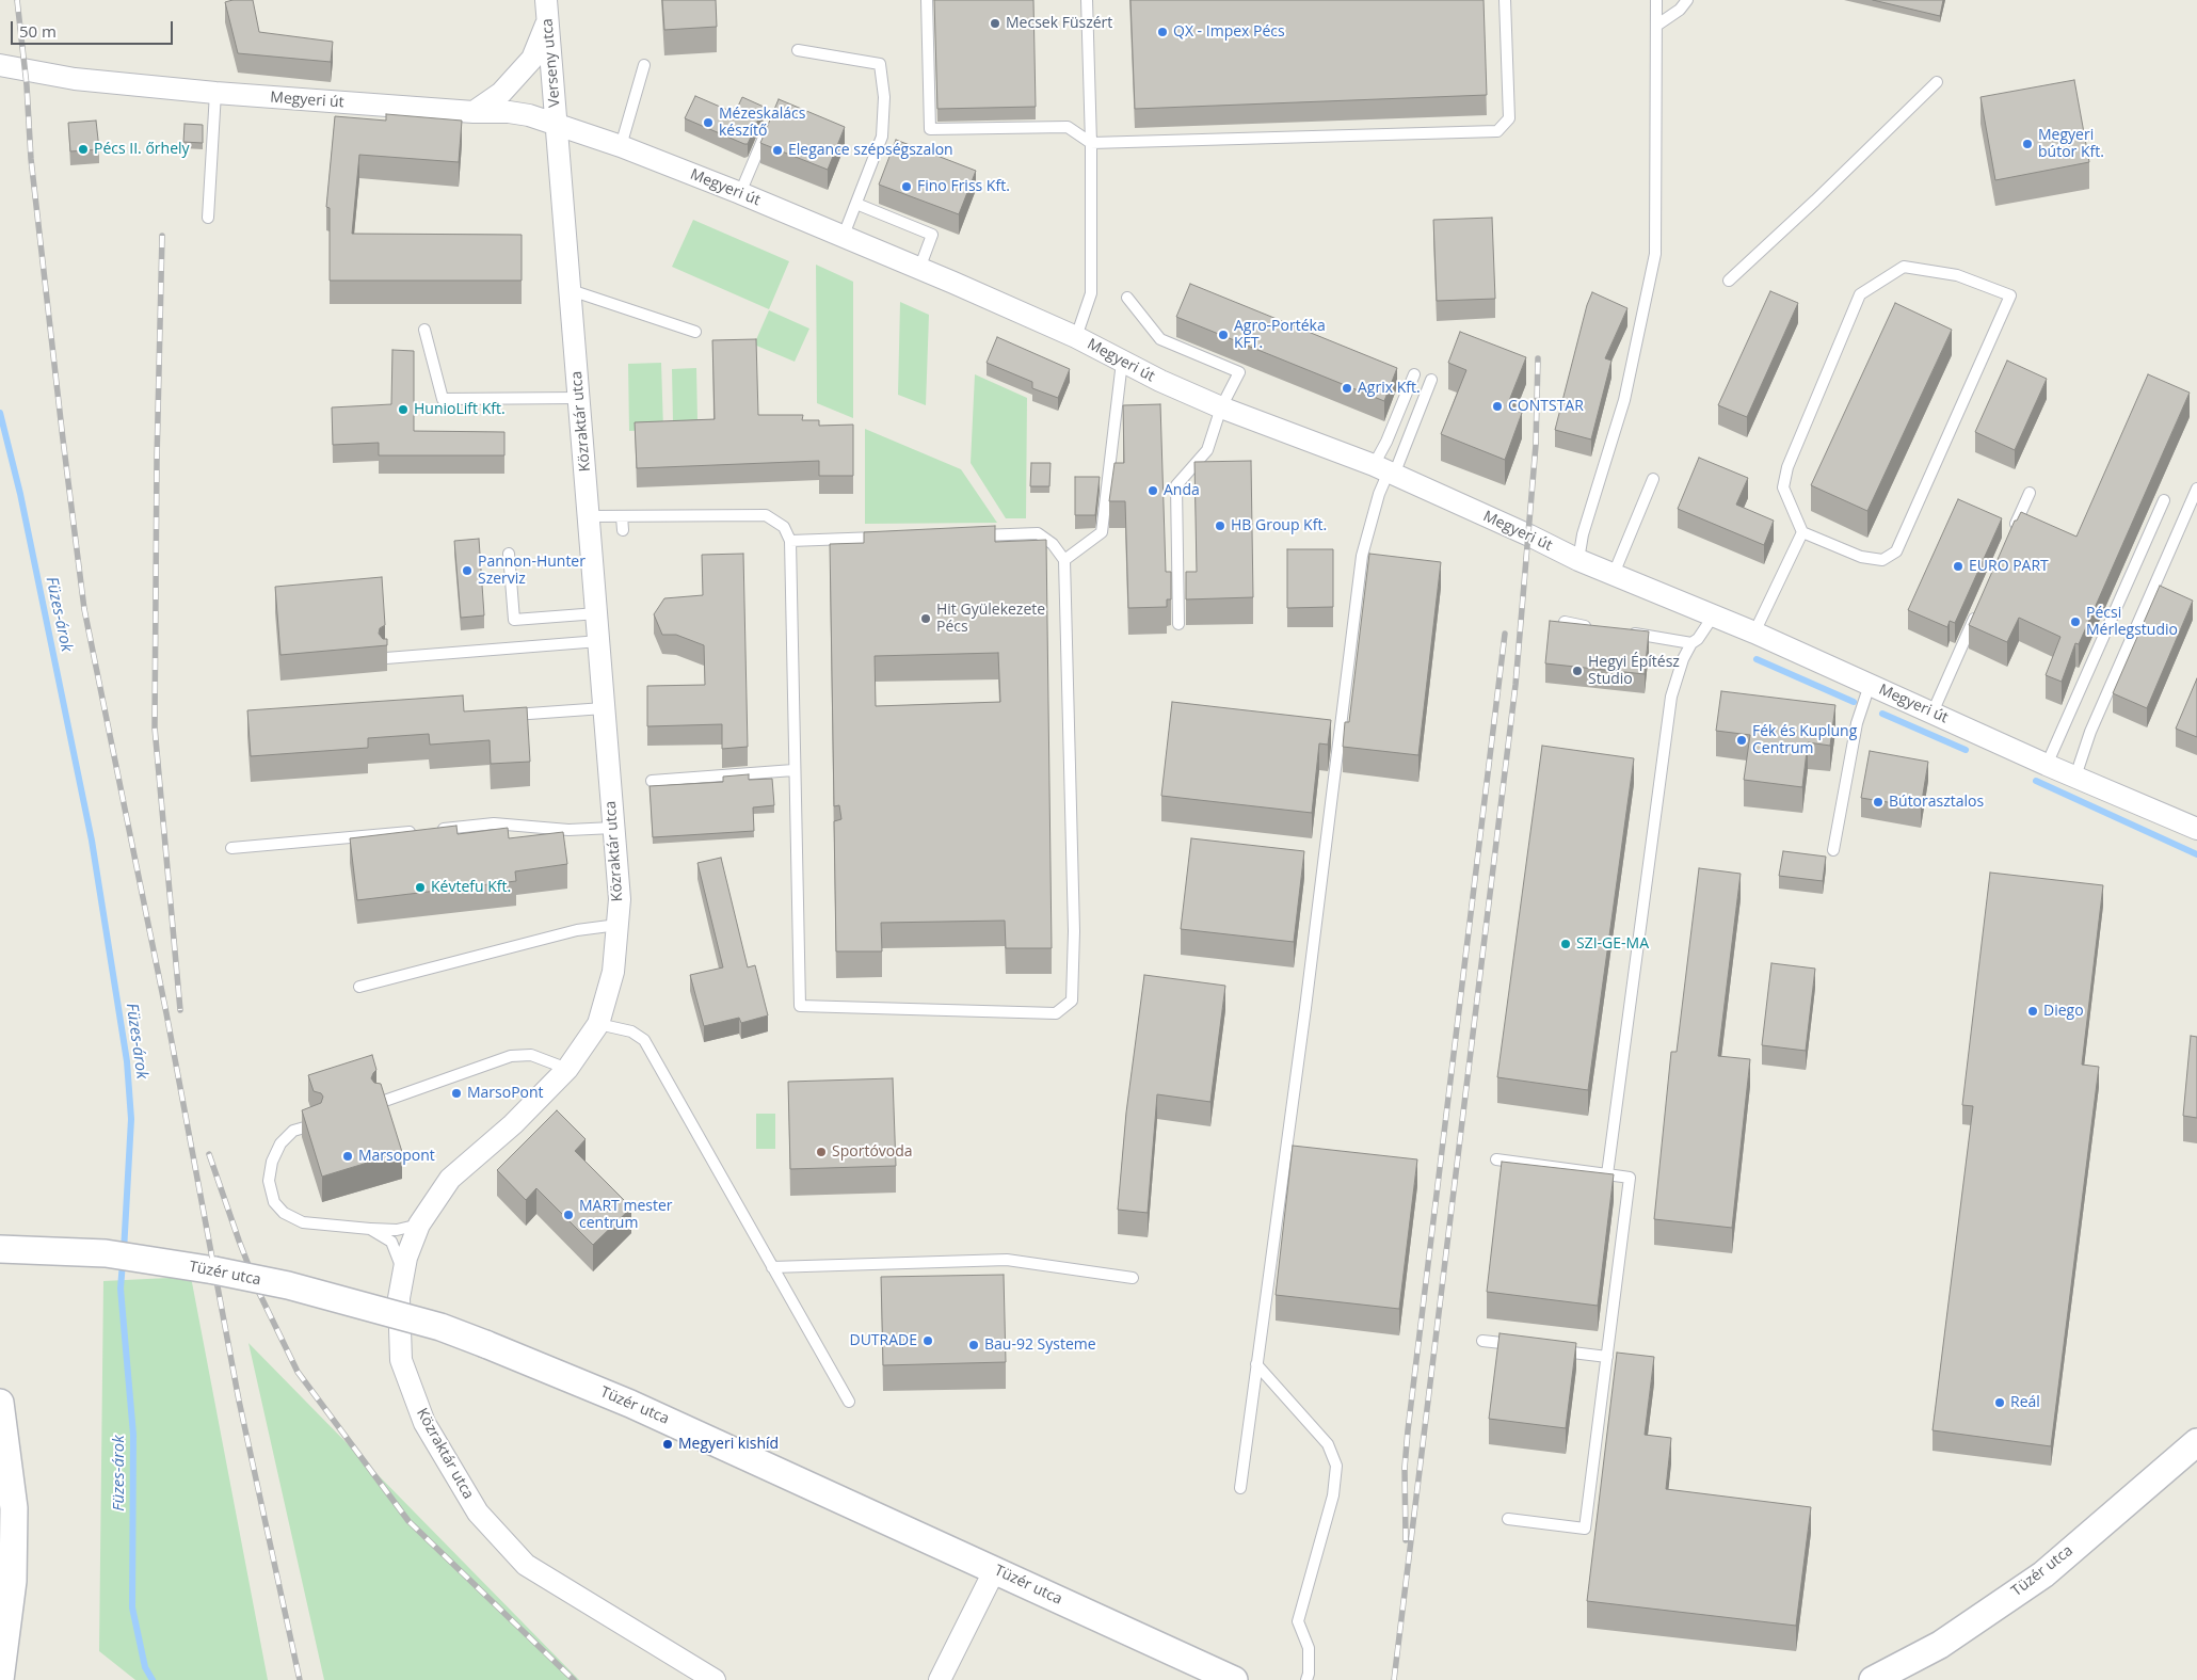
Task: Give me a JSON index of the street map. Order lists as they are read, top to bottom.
{
  "streets": {
    "street": [
      "Verseny utca",
      "Megyeri út",
      "Közraktár utca",
      "Tüzér utca"
    ]
  },
  "crossings": [
    ["Verseny utca", "Megyeri út"],
    ["Verseny utca", "Közraktár utca"],
    ["Megyeri út", "Közraktár utca"]
  ],
  "water": ["Füzes-árok"],
  "places": [
    "Mecsek Füszért",
    "QX - Impex Pécs",
    "Mézeskalács készítő",
    "Megyeri bútor Kft.",
    "Pécs II. őrhely",
    "Elegance szépségszalon",
    "Fino Friss Kft.",
    "Agro-Portéka KFT.",
    "Agrix Kft.",
    "CONTSTAR",
    "HunioLift Kft.",
    "Anda",
    "HB Group Kft.",
    "EURO PART",
    "Pannon-Hunter Szerviz",
    "Hit Gyülekezete Pécs",
    "Pécsi Mérlegstudio",
    "Hegyi Építész Studio",
    "Fék és Kuplung Centrum",
    "Bútorasztalos",
    "Kévtefu Kft.",
    "SZI-GE-MA",
    "Diego",
    "MarsoPont",
    "Sportóvoda",
    "Marsopont",
    "MART mester centrum",
    "DUTRADE",
    "Bau-92 Systeme",
    "Reál",
    "Megyeri kishíd"
  ],
  "scale_bar": "50 m"
}
